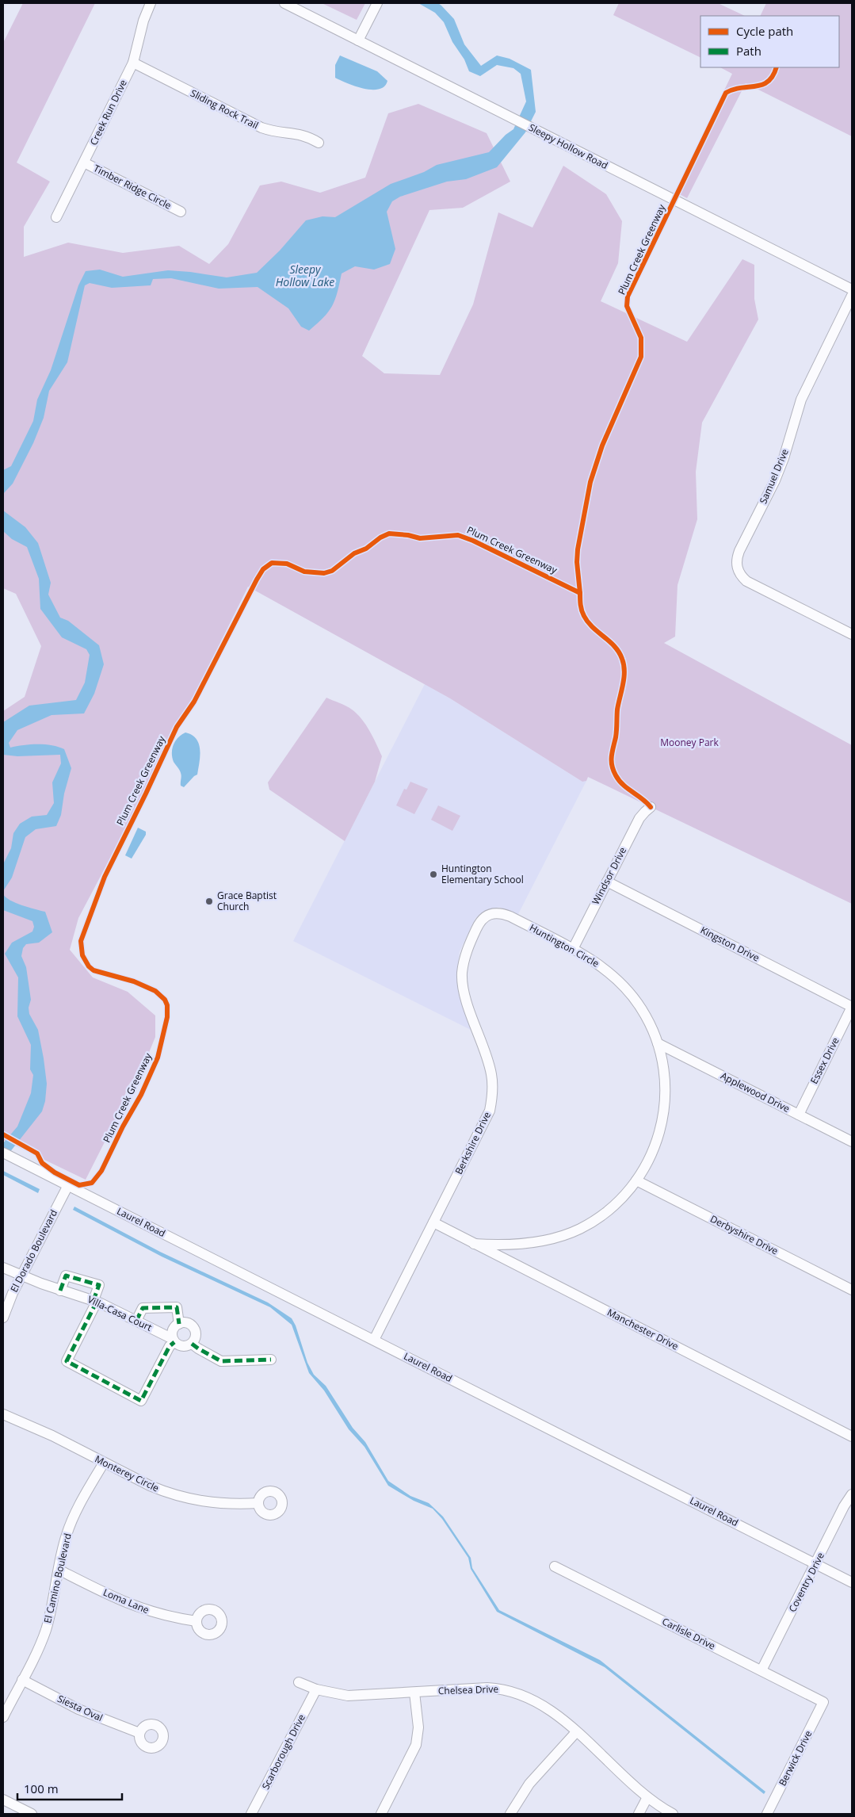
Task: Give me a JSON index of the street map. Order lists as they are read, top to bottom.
{
  "streets": {
    "street": [
      "Sliding Rock Trail",
      "Creek Run Drive",
      "Sleepy Hollow Road",
      "Timber Ridge Circle",
      "Samuel Drive",
      "Windsor Drive",
      "Kingston Drive",
      "Huntington Circle",
      "Essex Drive",
      "Applewood Drive",
      "Berkshire Drive",
      "Laurel Road",
      "Derbyshire Drive",
      "El Dorado Boulevard",
      "Villa-Casa Court",
      "Manchester Drive",
      "Monterey Circle",
      "El Camino Boulevard",
      "Coventry Drive",
      "Loma Lane",
      "Carlisle Drive",
      "Chelsea Drive",
      "Siesta Oval",
      "Scarborough Drive",
      "Berwick Drive"
    ],
    "cycle path": ["Plum Creek Greenway"]
  },
  "crossings": [
    ["Sliding Rock Trail", "Creek Run Drive"],
    ["Creek Run Drive", "Timber Ridge Circle"],
    ["Windsor Drive", "Kingston Drive"],
    ["Windsor Drive", "Huntington Circle"],
    ["Kingston Drive", "Essex Drive"],
    ["Huntington Circle", "Applewood Drive"],
    ["Huntington Circle", "Berkshire Drive"],
    ["Huntington Circle", "Derbyshire Drive"],
    ["Huntington Circle", "Manchester Drive"],
    ["Essex Drive", "Applewood Drive"],
    ["Berkshire Drive", "Laurel Road"],
    ["Berkshire Drive", "Manchester Drive"],
    ["Laurel Road", "El Dorado Boulevard"],
    ["Laurel Road", "Coventry Drive"],
    ["El Dorado Boulevard", "Villa-Casa Court"],
    ["Monterey Circle", "El Camino Boulevard"],
    ["El Camino Boulevard", "Loma Lane"],
    ["El Camino Boulevard", "Siesta Oval"],
    ["Coventry Drive", "Carlisle Drive"],
    ["Carlisle Drive", "Berwick Drive"],
    ["Chelsea Drive", "Scarborough Drive"]
  ],
  "water": ["Sleepy Hollow Lake"],
  "parks": ["Mooney Park"],
  "places": ["Huntington Elementary School", "Grace Baptist Church"],
  "legend": ["Cycle path", "Path"],
  "scale_bar": "100 m"
}
